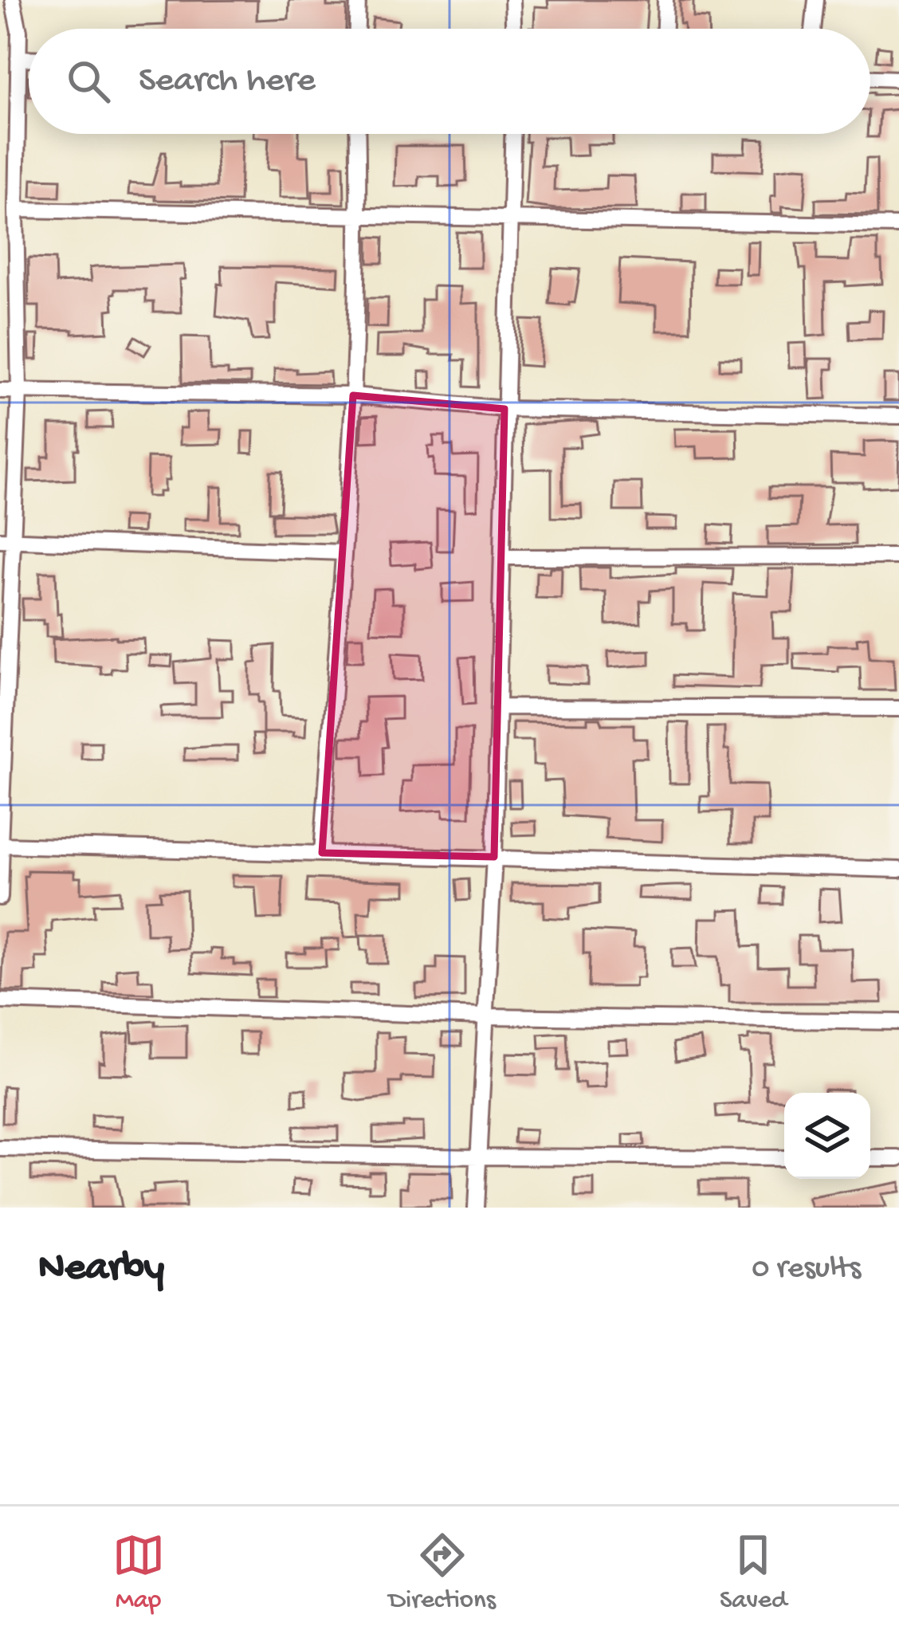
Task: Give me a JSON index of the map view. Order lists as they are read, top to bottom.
{
  "page": {
    "search": "Search here",
    "heading": ["Nearby", "0 results"],
    "nav": ["Map", "Directions", "Saved"]
  }
}
